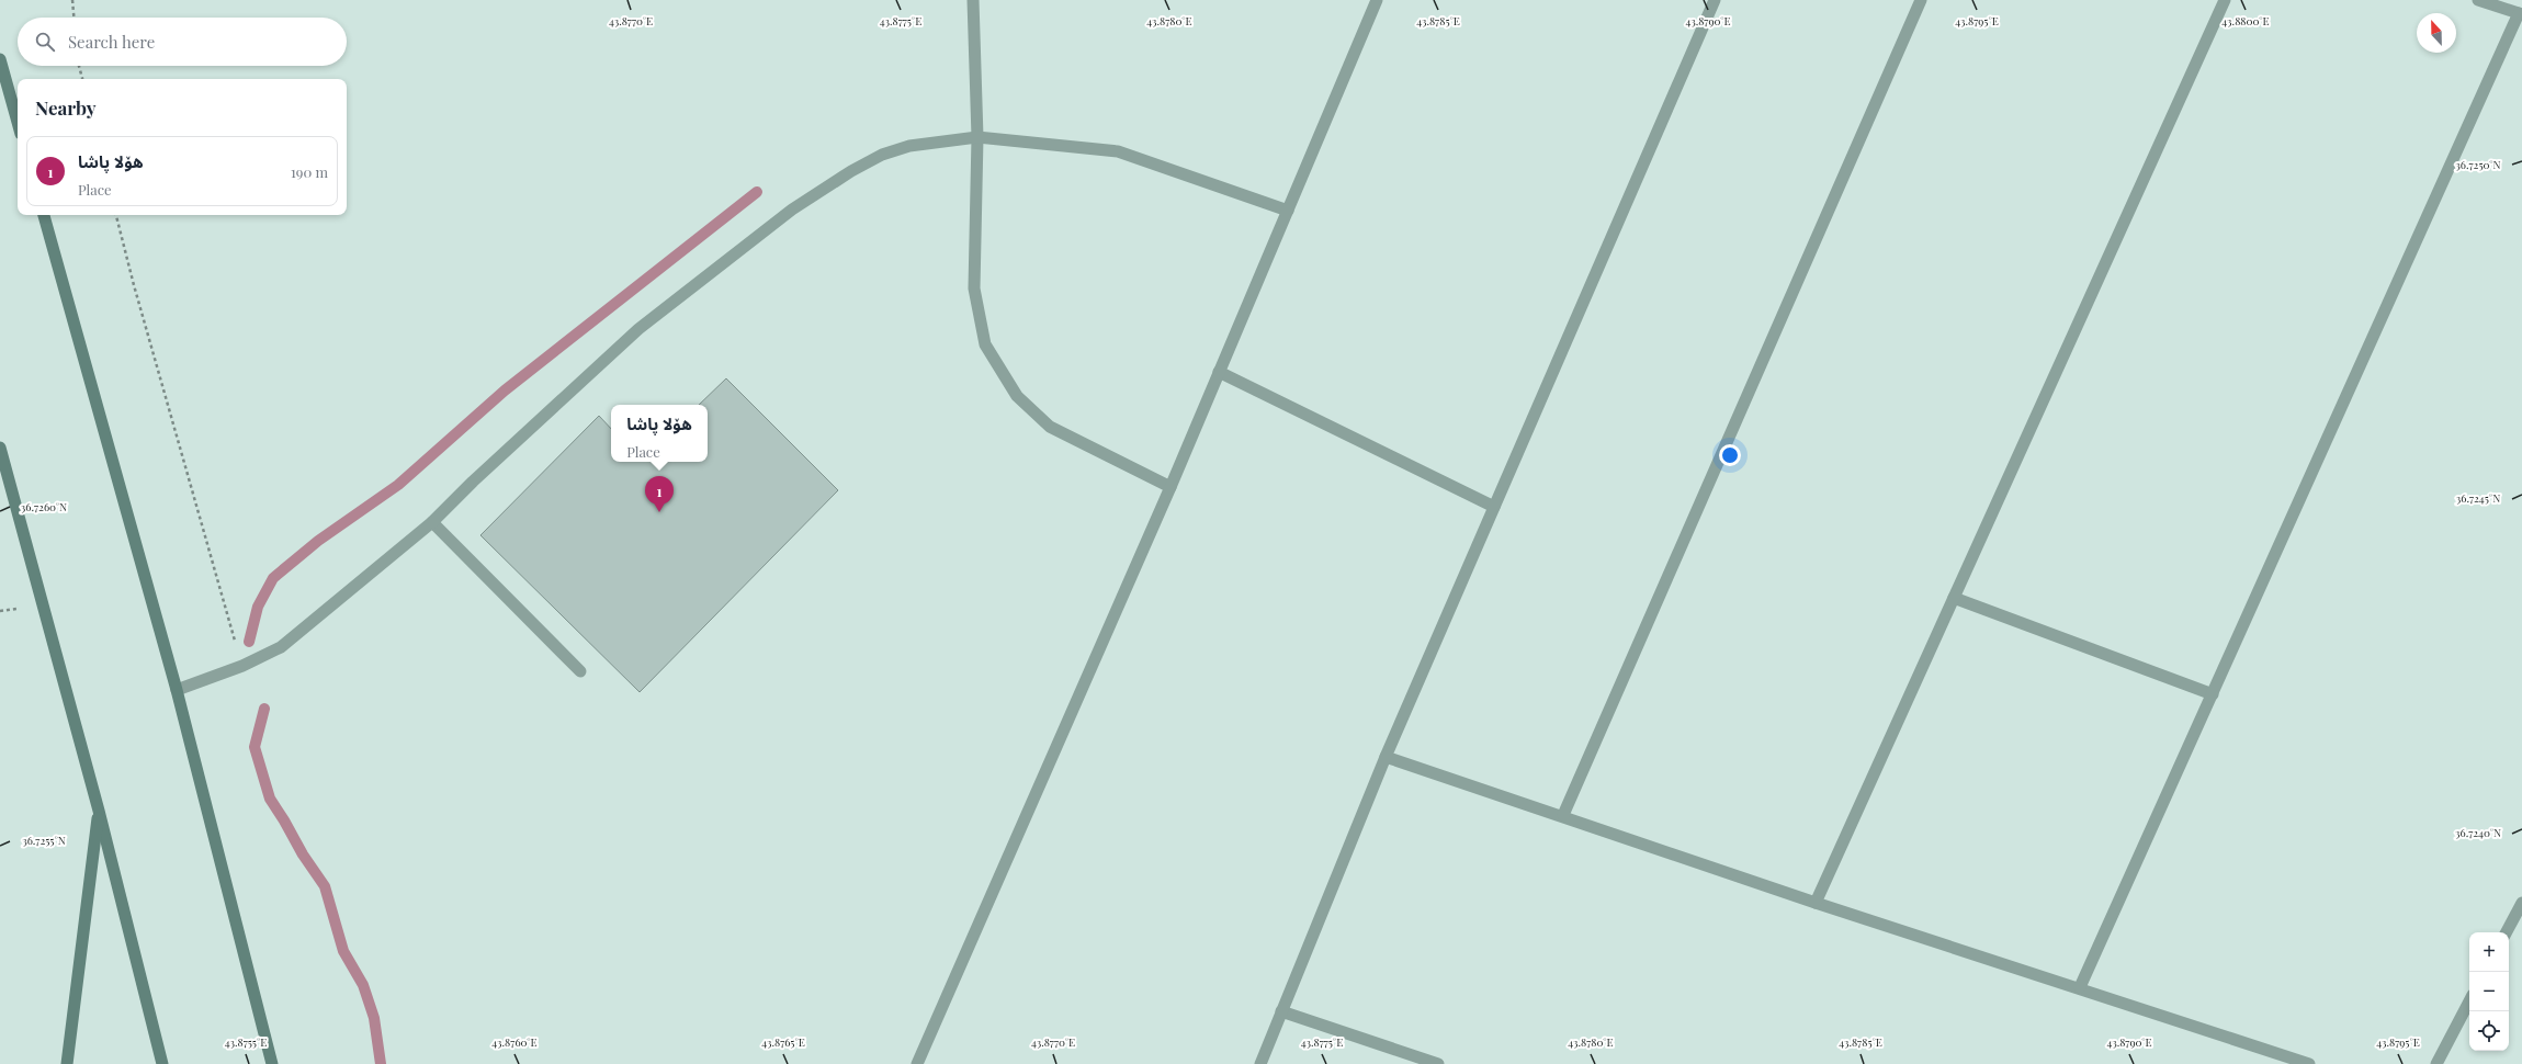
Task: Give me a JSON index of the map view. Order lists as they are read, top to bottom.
{
  "north": "top",
  "page": {
    "search": "Search here",
    "heading": "Nearby",
    "list": [
      {
        "mark": "1",
        "name": "هۆلا پاشا",
        "note": "Place",
        "value": "190 m"
      }
    ],
    "popup": ["هۆلا پاشا", "Place"],
    "pins": "1",
    "map_buttons": ["+", "−"]
  },
  "coordinates": [
    "43.8795°E",
    "43.8770°E",
    "43.8775°E",
    "43.8780°E",
    "43.8785°E",
    "43.8790°E",
    "43.8800°E",
    "36.7250°N",
    "36.7245°N",
    "36.7260°N",
    "36.7240°N",
    "36.7255°N",
    "43.8755°E",
    "43.8760°E",
    "43.8765°E"
  ]
}
